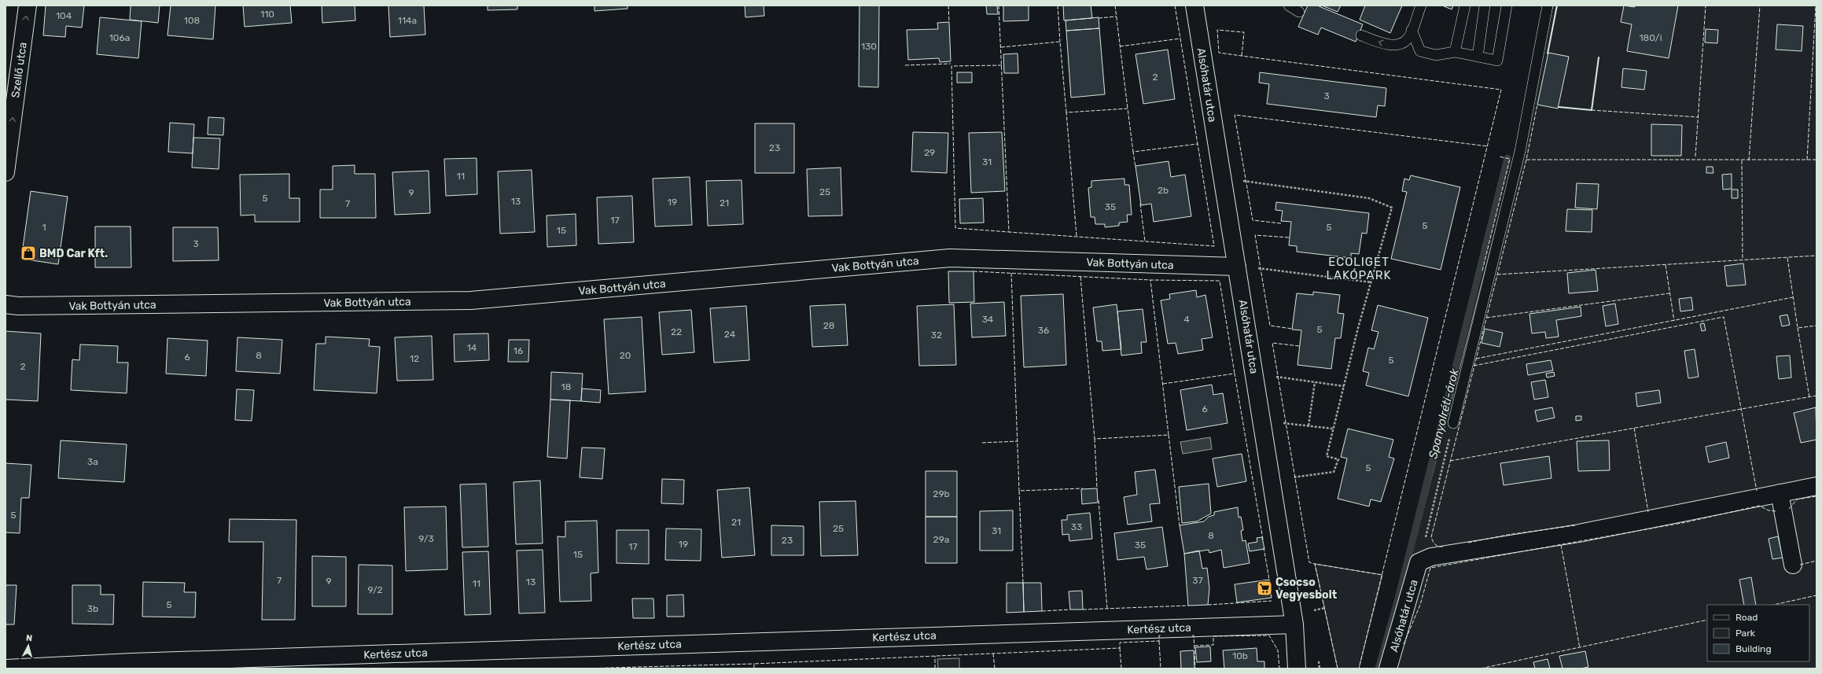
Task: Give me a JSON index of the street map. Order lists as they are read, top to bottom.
{
  "streets": {
    "street": [
      "Szellő utca",
      "Alsóhatár utca",
      "Vak Bottyán utca",
      "Kertész utca"
    ]
  },
  "crossings": [
    ["Alsóhatár utca", "Vak Bottyán utca"],
    ["Alsóhatár utca", "Kertész utca"]
  ],
  "one_way": ["Szellő utca"],
  "districts": ["ECOLIGET LAKÓPARK"],
  "water": ["Spanyolréti-árok"],
  "places": {
    "shop": ["BMD Car Kft."],
    "supermarket": ["Csocso Vegyesbolt"]
  },
  "house_numbers": [
    "110",
    "104",
    "108",
    "114a",
    "106a",
    "180/i",
    "130",
    "2",
    "3",
    "23",
    "29",
    "31",
    "11",
    "2b",
    "25",
    "9",
    "5",
    "13",
    "19",
    "21",
    "7",
    "35",
    "17",
    "5",
    "1",
    "5",
    "15",
    "3",
    "34",
    "4",
    "28",
    "5",
    "36",
    "22",
    "24",
    "32",
    "14",
    "16",
    "8",
    "20",
    "6",
    "12",
    "5",
    "2",
    "18",
    "6",
    "3a",
    "5",
    "29b",
    "5",
    "21",
    "33",
    "25",
    "31",
    "8",
    "9/3",
    "29a",
    "23",
    "19",
    "35",
    "17",
    "15",
    "7",
    "37",
    "9",
    "13",
    "11",
    "9/2",
    "5",
    "3b",
    "10b"
  ],
  "legend": ["Road", "Park", "Building"],
  "north": "top"
}
